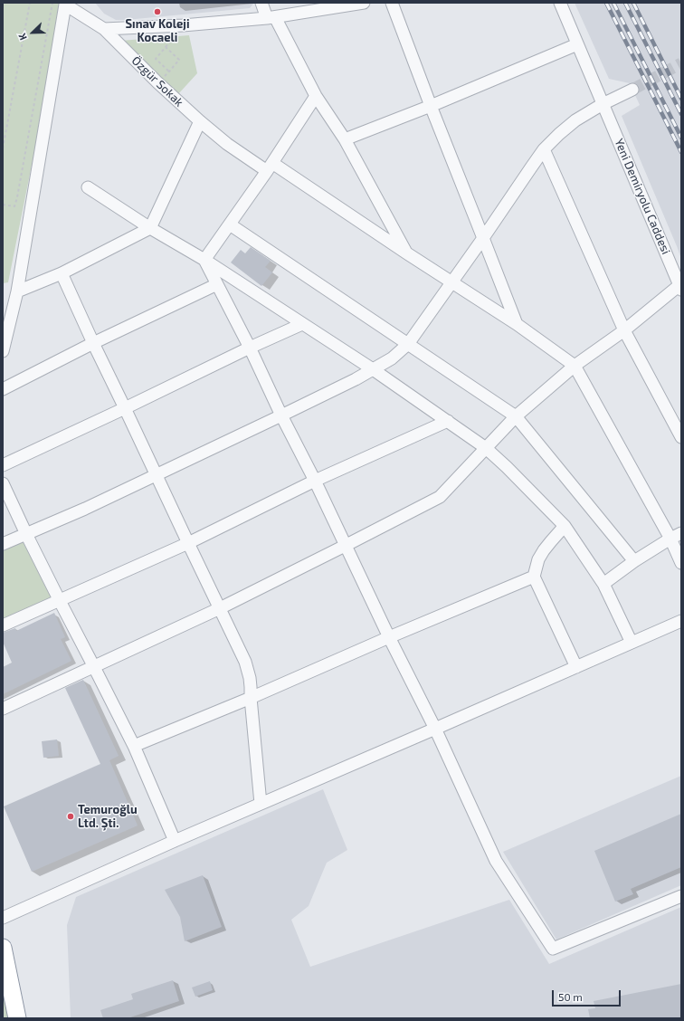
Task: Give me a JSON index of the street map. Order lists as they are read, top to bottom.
{
  "streets": {
    "street": ["Özgür Sokak", "Yeni Demiryolu Caddesi"]
  },
  "places": ["Sınav Koleji Kocaeli", "Temuroğlu Ltd. Şti."],
  "scale_bar": "50 m",
  "north": "bottom left"
}
